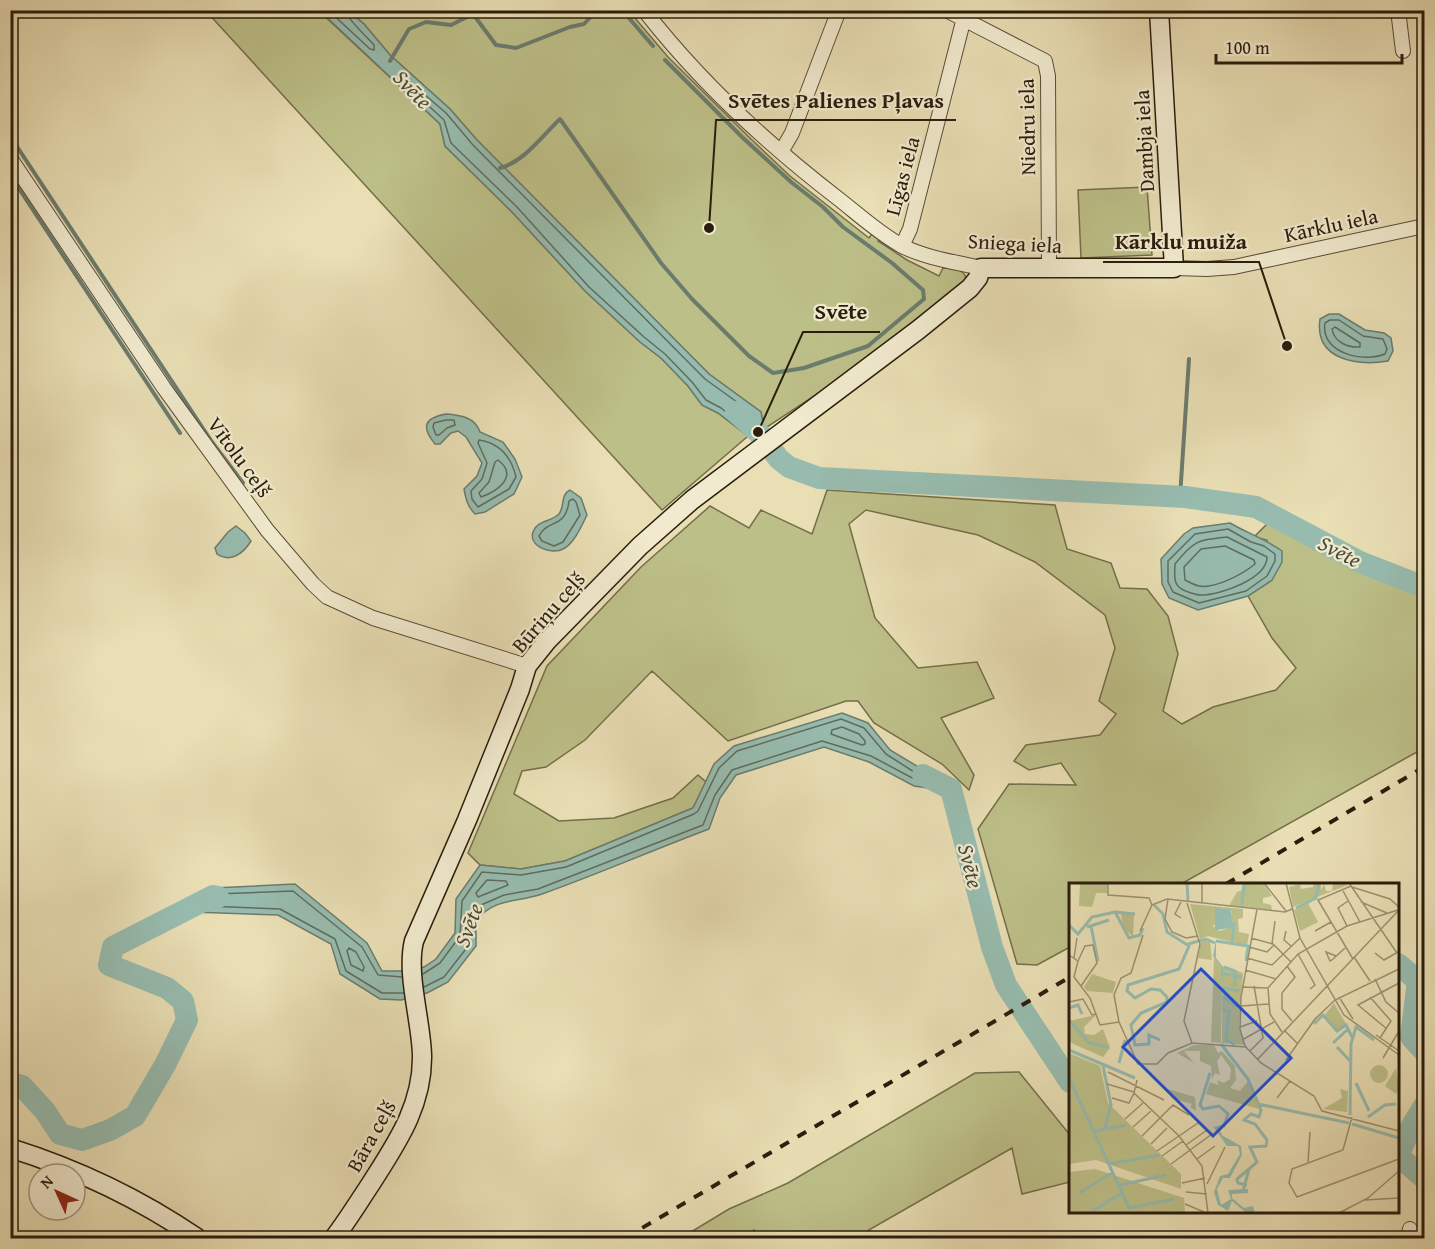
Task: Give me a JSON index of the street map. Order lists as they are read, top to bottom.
{
  "streets": {
    "street": [
      "Niedru iela",
      "Dambja iela",
      "Līgas iela",
      "Kārklu iela",
      "Sniega iela",
      "Vītolu ceļš",
      "Būriņu ceļš",
      "Bāra ceļš"
    ]
  },
  "crossings": [
    ["Niedru iela", "Līgas iela"],
    ["Niedru iela", "Sniega iela"],
    ["Dambja iela", "Kārklu iela"],
    ["Dambja iela", "Sniega iela"],
    ["Līgas iela", "Sniega iela"],
    ["Kārklu iela", "Sniega iela"],
    ["Sniega iela", "Būriņu ceļš"],
    ["Vītolu ceļš", "Būriņu ceļš"],
    ["Būriņu ceļš", "Bāra ceļš"]
  ],
  "water": ["Svēte"],
  "places": ["Svētes Palienes Pļavas", "Kārklu muiža", "Svēte"],
  "scale_bar": "100 m",
  "north": "top left"
}
